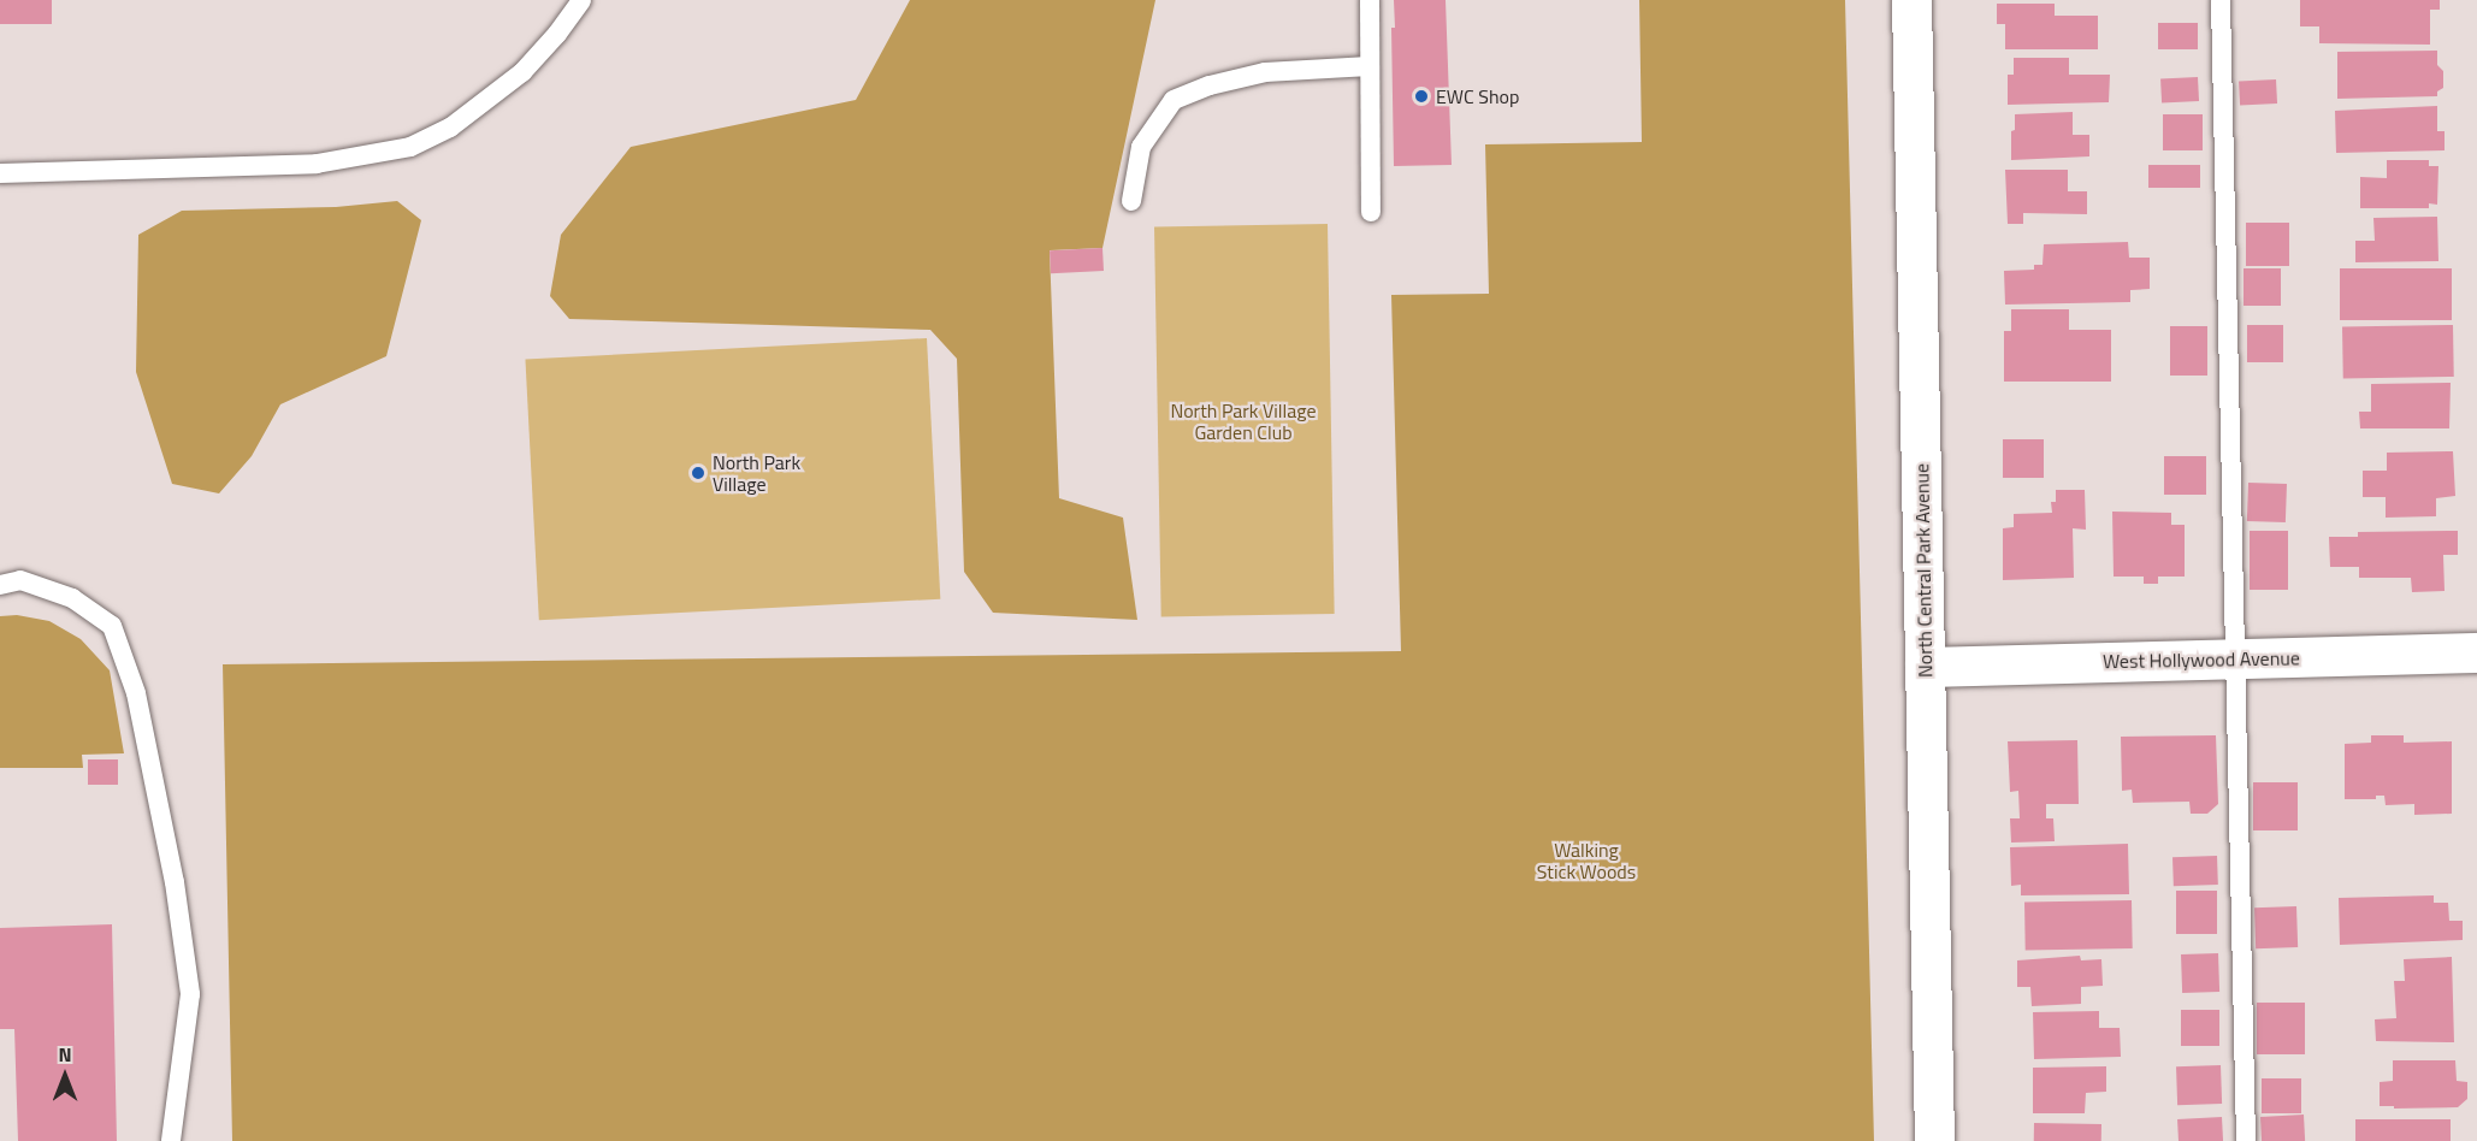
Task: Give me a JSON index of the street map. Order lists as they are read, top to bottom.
{
  "streets": {
    "street": ["North Central Park Avenue", "West Hollywood Avenue"]
  },
  "crossings": [
    ["North Central Park Avenue", "West Hollywood Avenue"]
  ],
  "parks": ["North Park Village Garden Club", "Walking Stick Woods"],
  "places": ["EWC Shop", "North Park Village"],
  "north": "top"
}
